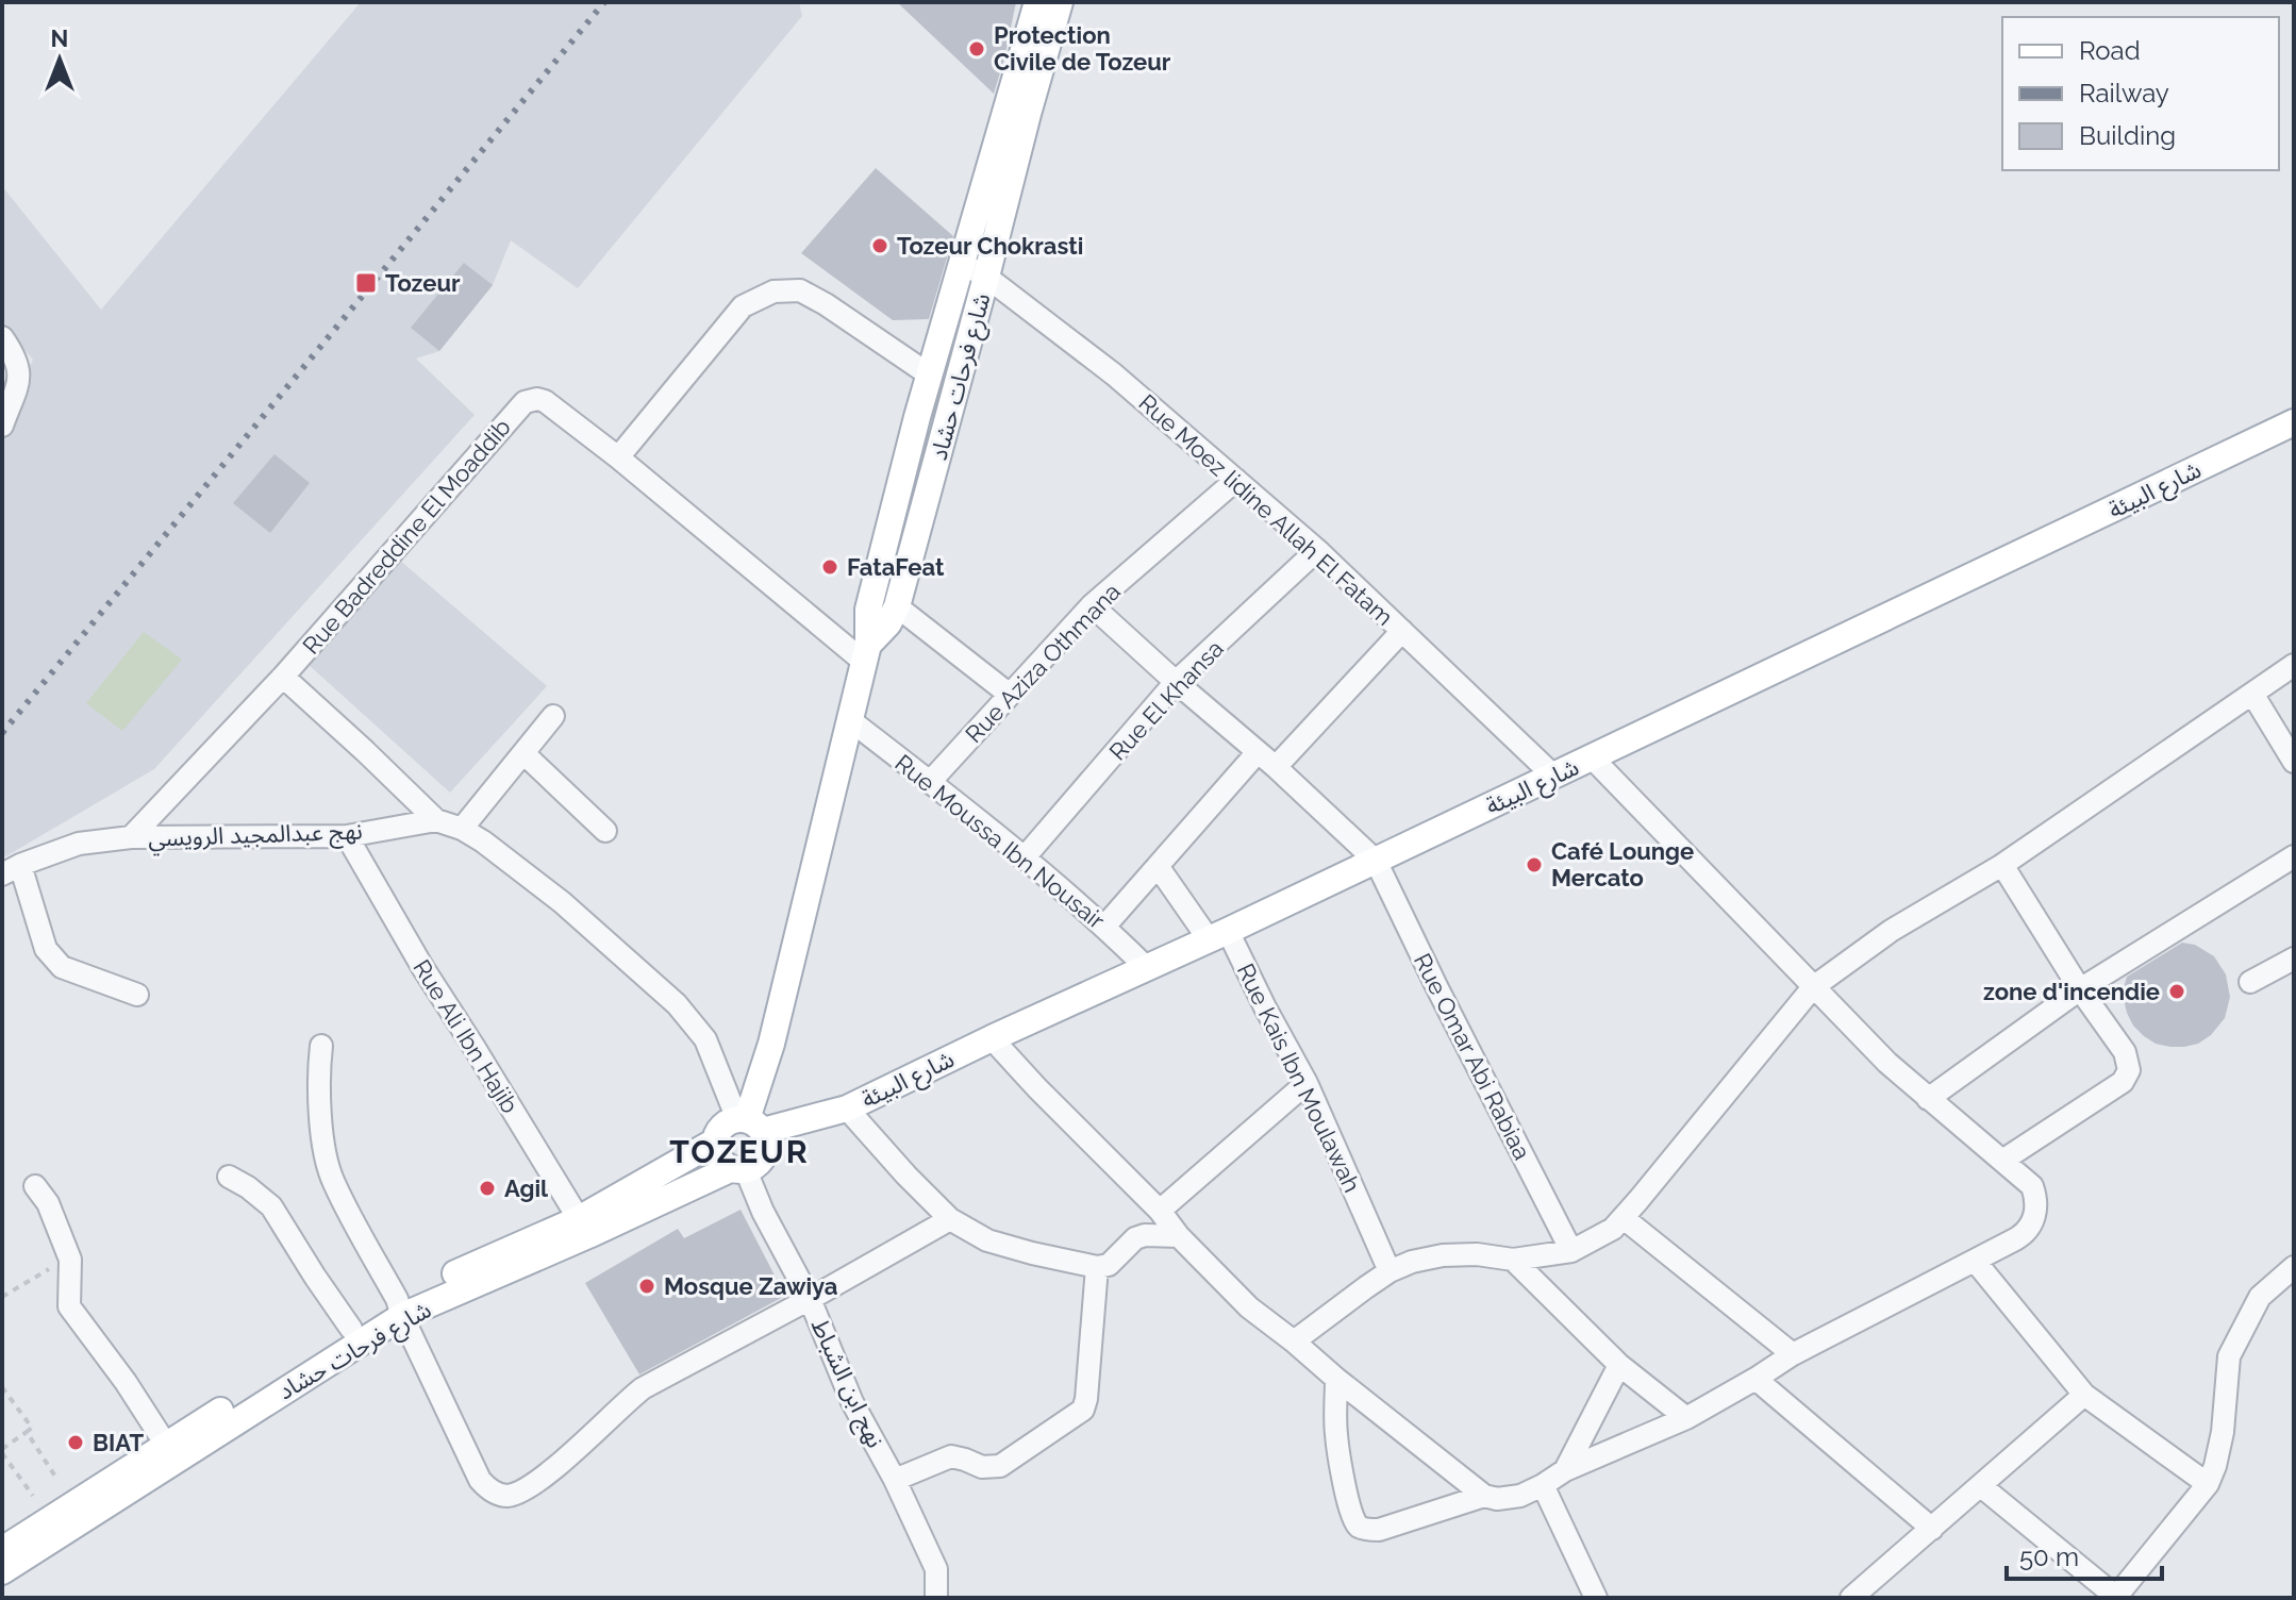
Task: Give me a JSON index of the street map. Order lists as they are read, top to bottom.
{
  "streets": {
    "main road": ["شارع فرحات حشاد", "شارع البيئة"],
    "street": [
      "Rue Moez lidine Allah El Fatam",
      "Rue Badreddine El Moaddib",
      "Rue Aziza Othmana",
      "Rue El Khansa",
      "نهج عبدالمجيد الرويسي",
      "Rue Moussa Ibn Nousair",
      "Rue Ali Ibn Hajib",
      "Rue Omar Abi Rabiaa",
      "Rue Kais Ibn Moulawah",
      "نهج ابن الشباط"
    ]
  },
  "crossings": [
    ["شارع فرحات حشاد", "شارع البيئة"],
    ["شارع فرحات حشاد", "Rue Moez lidine Allah El Fatam"],
    ["شارع فرحات حشاد", "Rue Badreddine El Moaddib"],
    ["شارع فرحات حشاد", "نهج عبدالمجيد الرويسي"],
    ["شارع فرحات حشاد", "Rue Moussa Ibn Nousair"],
    ["شارع فرحات حشاد", "Rue Ali Ibn Hajib"],
    ["شارع فرحات حشاد", "نهج ابن الشباط"],
    ["شارع البيئة", "Rue Moez lidine Allah El Fatam"],
    ["شارع البيئة", "نهج عبدالمجيد الرويسي"],
    ["شارع البيئة", "Rue Moussa Ibn Nousair"],
    ["شارع البيئة", "Rue Omar Abi Rabiaa"],
    ["شارع البيئة", "Rue Kais Ibn Moulawah"],
    ["شارع البيئة", "نهج ابن الشباط"],
    ["Rue Moez lidine Allah El Fatam", "Rue Aziza Othmana"],
    ["Rue Moez lidine Allah El Fatam", "Rue El Khansa"],
    ["Rue Badreddine El Moaddib", "نهج عبدالمجيد الرويسي"],
    ["Rue Aziza Othmana", "Rue Moussa Ibn Nousair"],
    ["Rue El Khansa", "Rue Moussa Ibn Nousair"],
    ["نهج عبدالمجيد الرويسي", "Rue Ali Ibn Hajib"],
    ["نهج عبدالمجيد الرويسي", "نهج ابن الشباط"]
  ],
  "districts": ["TOZEUR"],
  "places": {
    "other": [
      "Protection Civile de Tozeur",
      "Tozeur Chokrasti",
      "FataFeat",
      "Café Lounge Mercato",
      "zone d'incendie",
      "Agil",
      "Mosque Zawiya",
      "BIAT"
    ],
    "transit": ["Tozeur"]
  },
  "legend": ["Road", "Railway", "Building"],
  "scale_bar": "50 m",
  "north": "top"
}
